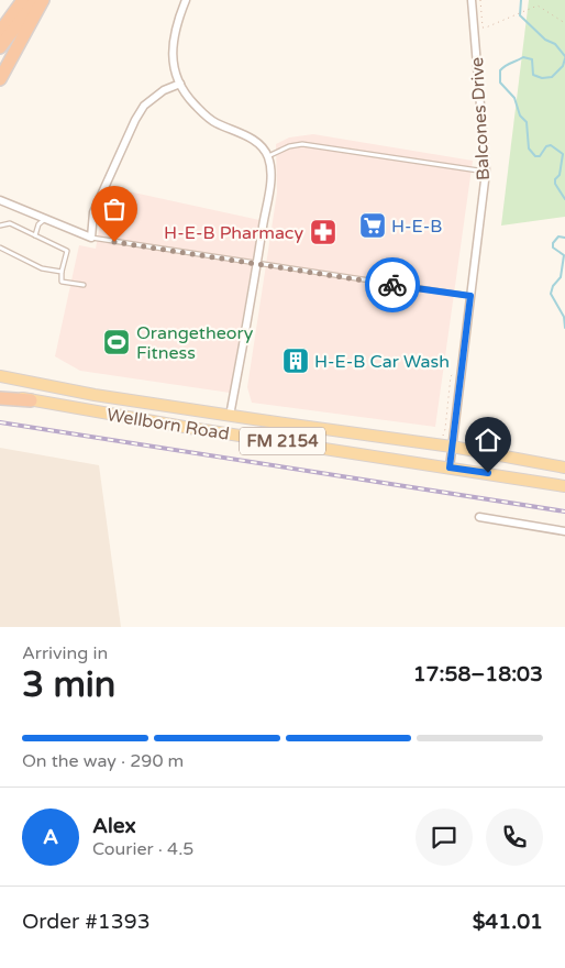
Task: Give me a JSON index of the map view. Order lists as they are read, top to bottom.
{
  "streets": {
    "main road": ["Wellborn Road", "FM 2154"],
    "street": ["Balcones Drive"]
  },
  "crossings": [
    ["Balcones Drive", "Wellborn Road"]
  ],
  "places": {
    "supermarket": ["H-E-B"],
    "pharmacy": ["H-E-B Pharmacy"],
    "sports": ["Orangetheory Fitness"],
    "building": ["H-E-B Car Wash"]
  },
  "page": {
    "heading": ["3 min", "Arriving in", "17:58–18:03"],
    "panel": [
      "Alex",
      "Courier · 4.5",
      "Order #1393",
      "$41.01"
    ],
    "bar": "On the way · 290 m",
    "round": "A"
  }
}
